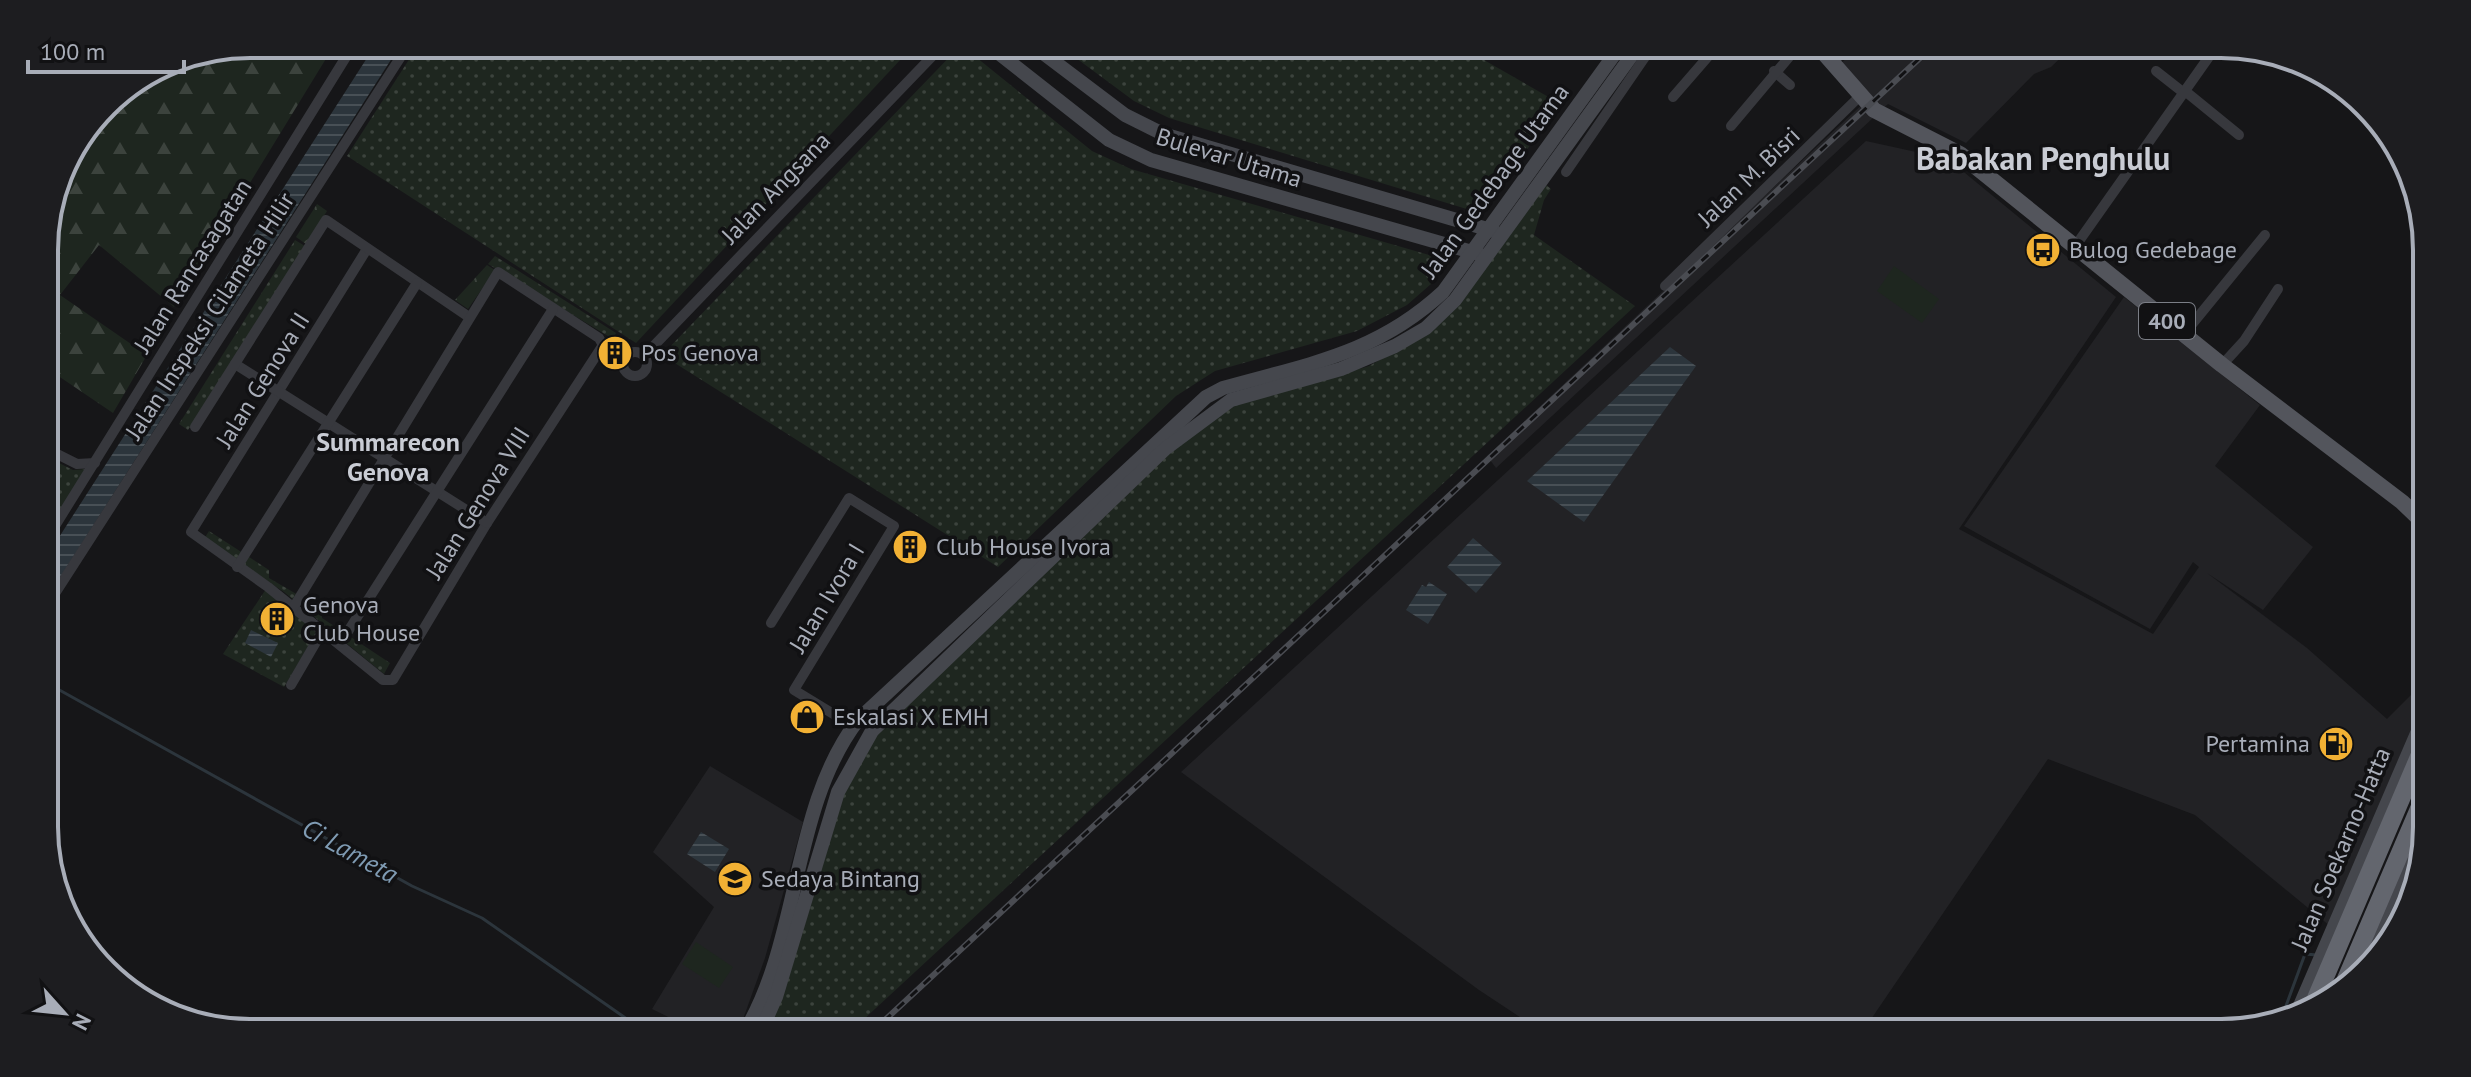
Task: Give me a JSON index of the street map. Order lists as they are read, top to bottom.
{
  "streets": {
    "highway": ["Jalan Soekarno-Hatta"],
    "main road": ["Bulevar Utama", "Jalan Gedebage Utama", "400"],
    "street": [
      "Jalan M. Bisri",
      "Jalan Angsana",
      "Jalan Rancasagatan",
      "Jalan Inspeksi Cilameta Hilir",
      "Jalan Genova II",
      "Jalan Genova VIII",
      "Jalan Ivora I"
    ]
  },
  "crossings": [
    ["Bulevar Utama", "Jalan Gedebage Utama"],
    ["Jalan M. Bisri", "400"],
    ["Jalan Gedebage Utama", "Jalan Ivora I"],
    ["Jalan Angsana", "Jalan Genova VIII"]
  ],
  "districts": ["Babakan Penghulu", "Summarecon Genova"],
  "water": ["Ci Lameta"],
  "places": {
    "bus stop": ["Bulog Gedebage"],
    "building": ["Pos Genova", "Club House Ivora", "Genova Club House"],
    "shop": ["Eskalasi X EMH"],
    "fuel station": ["Pertamina"],
    "school or university": ["Sedaya Bintang"]
  },
  "scale_bar": "100 m",
  "north": "bottom right"
}
